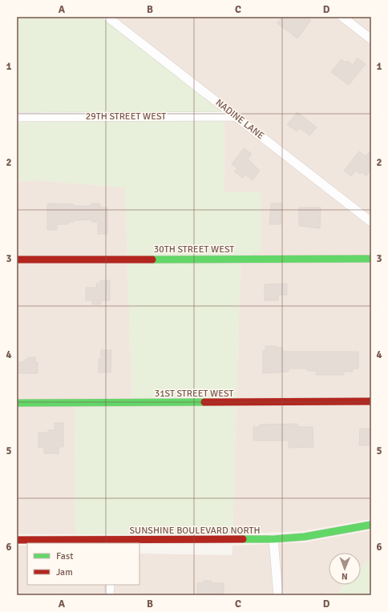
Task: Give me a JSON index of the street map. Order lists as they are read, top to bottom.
{
  "streets": {
    "street": [
      "29TH STREET WEST",
      "NADINE LANE",
      "30TH STREET WEST",
      "31ST STREET WEST",
      "SUNSHINE BOULEVARD NORTH"
    ]
  },
  "crossings": [
    ["29TH STREET WEST", "NADINE LANE"]
  ],
  "legend": ["Fast", "Jam"],
  "north": "bottom",
  "grid": {
    "columns": [
      "A",
      "B",
      "C",
      "D"
    ],
    "rows": [
      "1",
      "2",
      "3",
      "4",
      "5",
      "6"
    ]
  }
}
